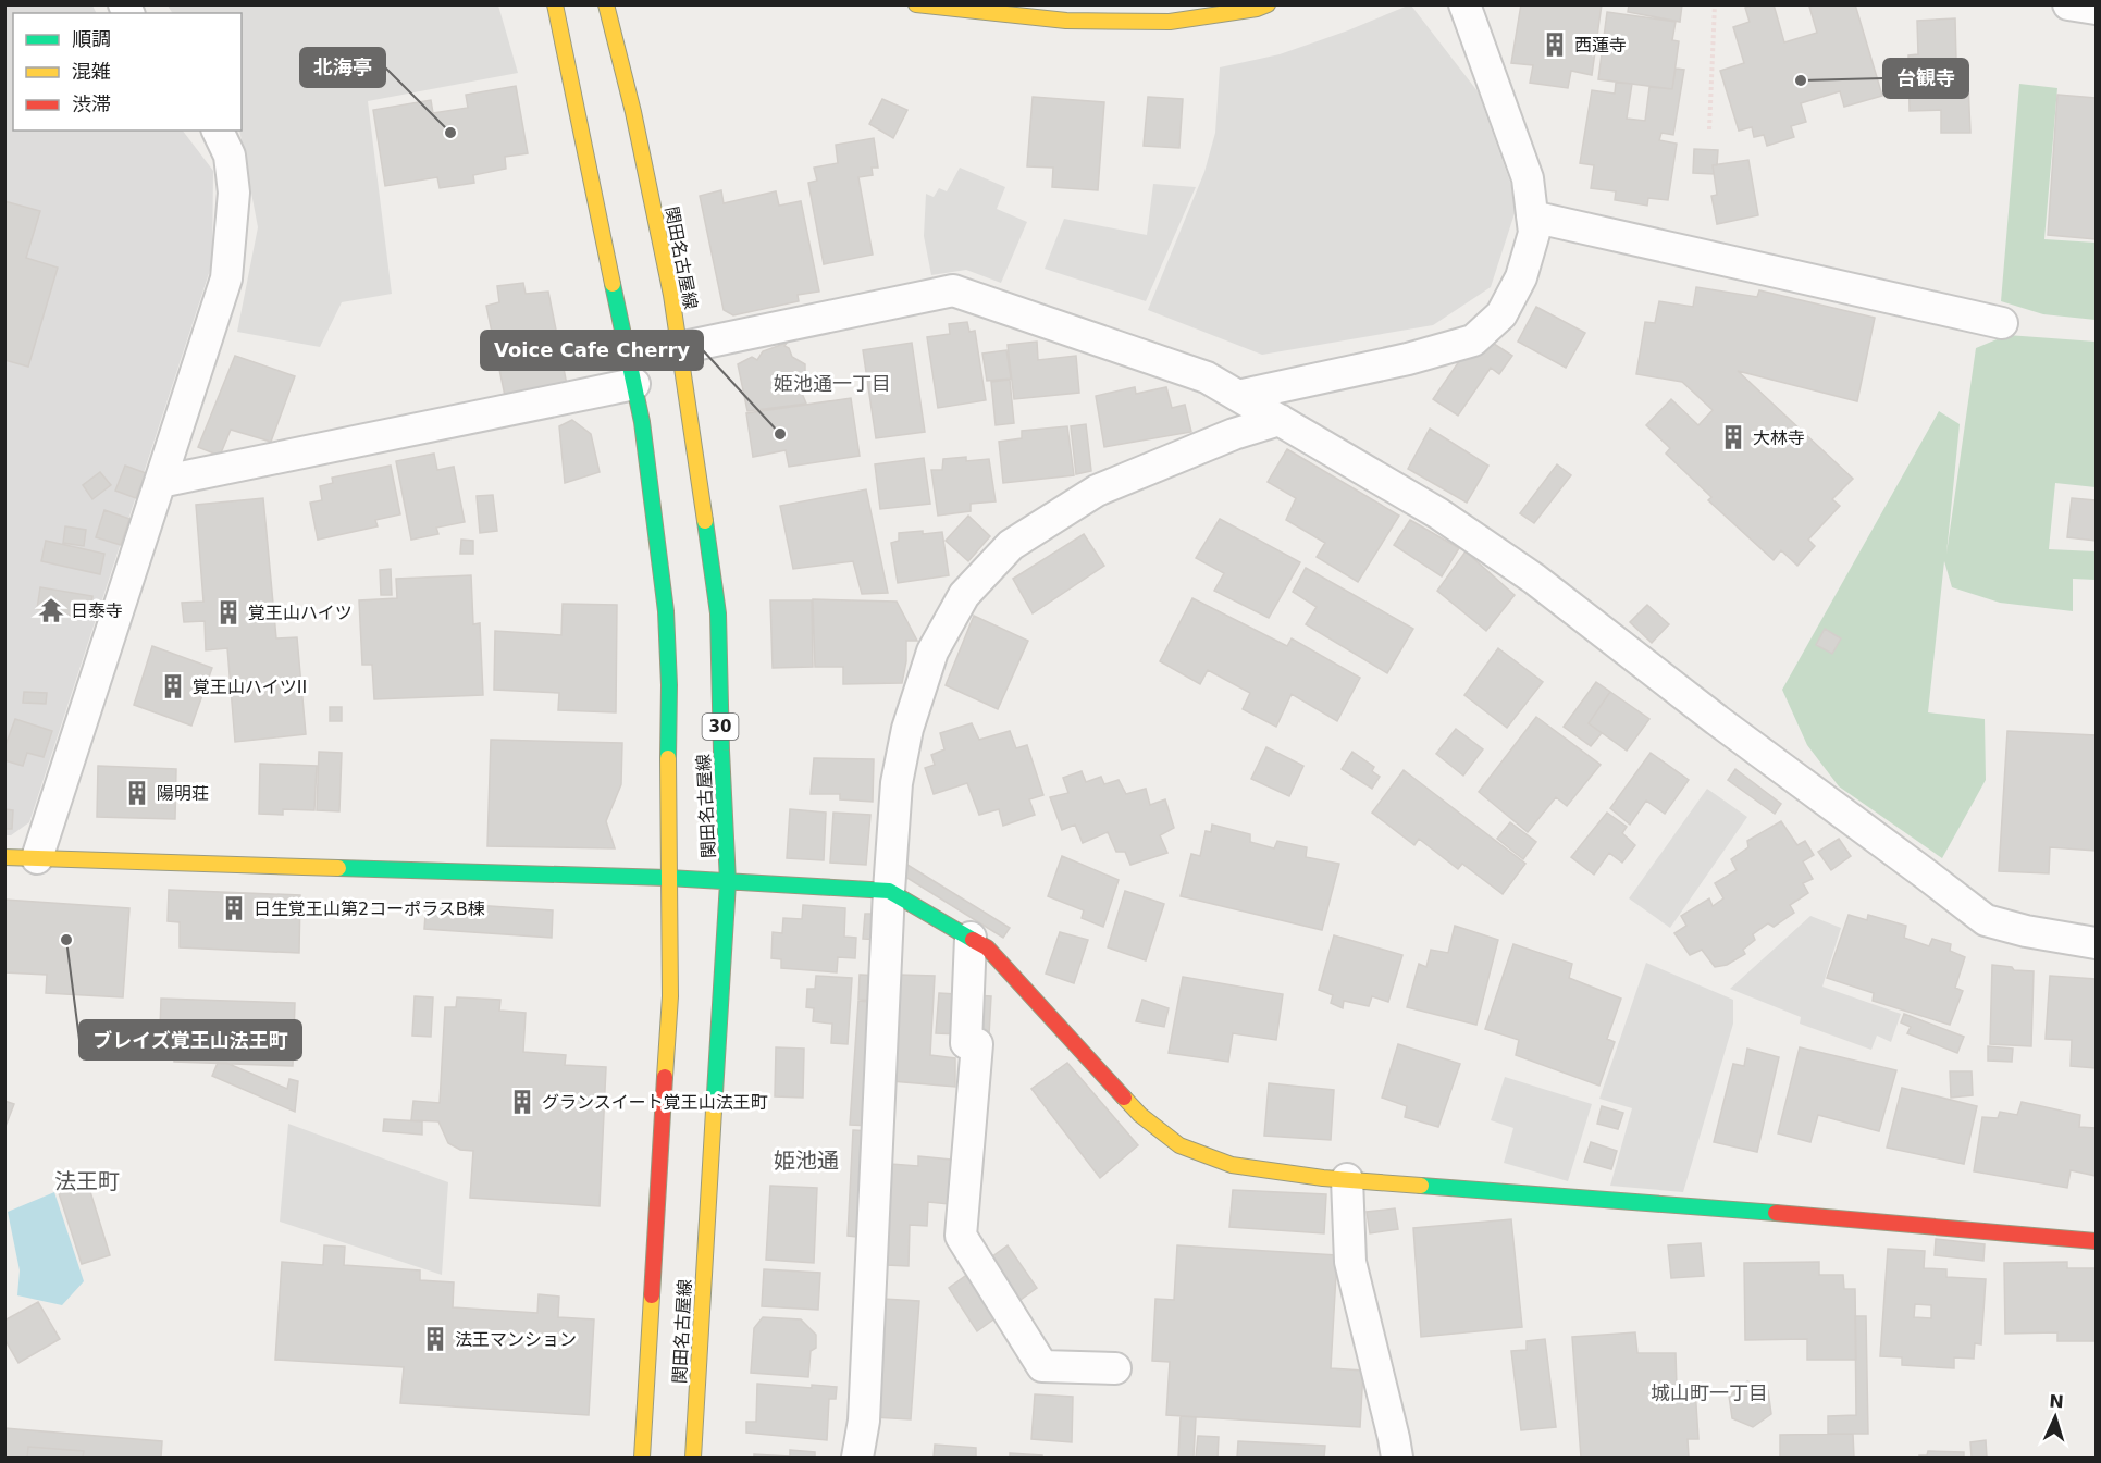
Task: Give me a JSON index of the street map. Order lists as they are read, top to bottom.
{
  "streets": {
    "main road": ["関田名古屋線", "30"]
  },
  "districts": [
    "姫池通一丁目",
    "姫池通",
    "法王町",
    "城山町一丁目"
  ],
  "places": {
    "building": [
      "西蓮寺",
      "大林寺",
      "覚王山ハイツ",
      "覚王山ハイツII",
      "陽明荘",
      "日生覚王山第2コーポラスB棟",
      "グランスイート覚王山法王町",
      "法王マンション"
    ],
    "other": [
      "台観寺",
      "北海亭",
      "Voice Cafe Cherry",
      "ブレイズ覚王山法王町"
    ],
    "temple": ["日泰寺"]
  },
  "legend": ["順調", "混雑", "渋滞"],
  "north": "top"
}
